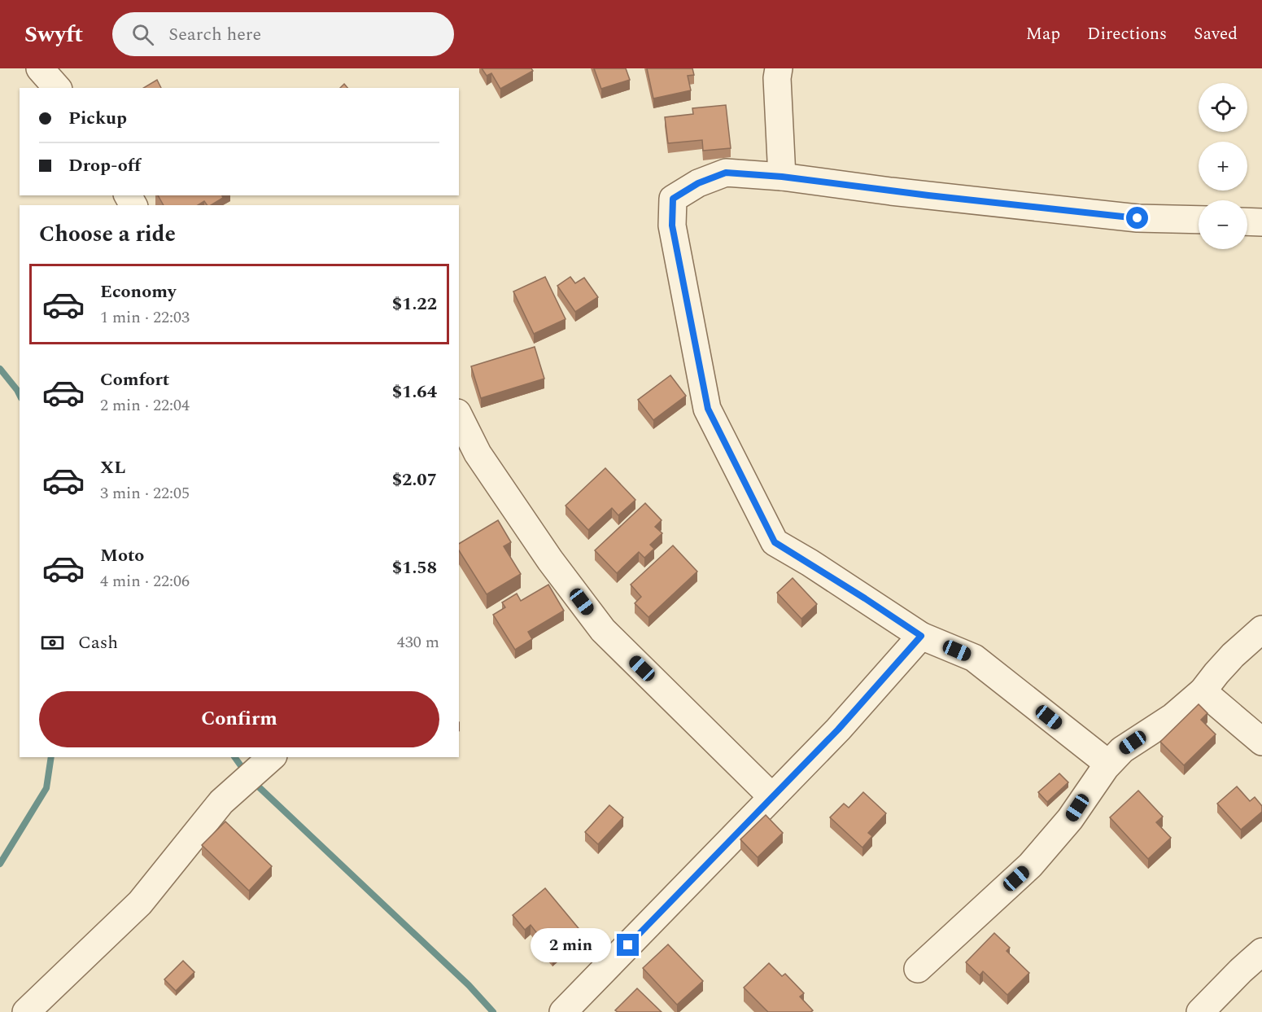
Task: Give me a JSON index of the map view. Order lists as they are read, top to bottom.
{
  "page": {
    "header": "Swyft",
    "search": "Search here",
    "nav": ["Map", "Directions", "Saved"],
    "map_buttons": ["+", "−"],
    "banner": ["Pickup", "Drop-off"],
    "heading": "Choose a ride",
    "list": [
      {
        "name": "Economy",
        "note": "1 min · 22:03",
        "value": "$1.22"
      },
      {
        "name": "Comfort",
        "note": "2 min · 22:04",
        "value": "$1.64"
      },
      {
        "name": "XL",
        "note": "3 min · 22:05",
        "value": "$2.07"
      },
      {
        "name": "Moto",
        "note": "4 min · 22:06",
        "value": "$1.58"
      }
    ],
    "pay": ["Cash", "430 m"],
    "buttons": "Confirm",
    "bubble": "2 min"
  }
}
